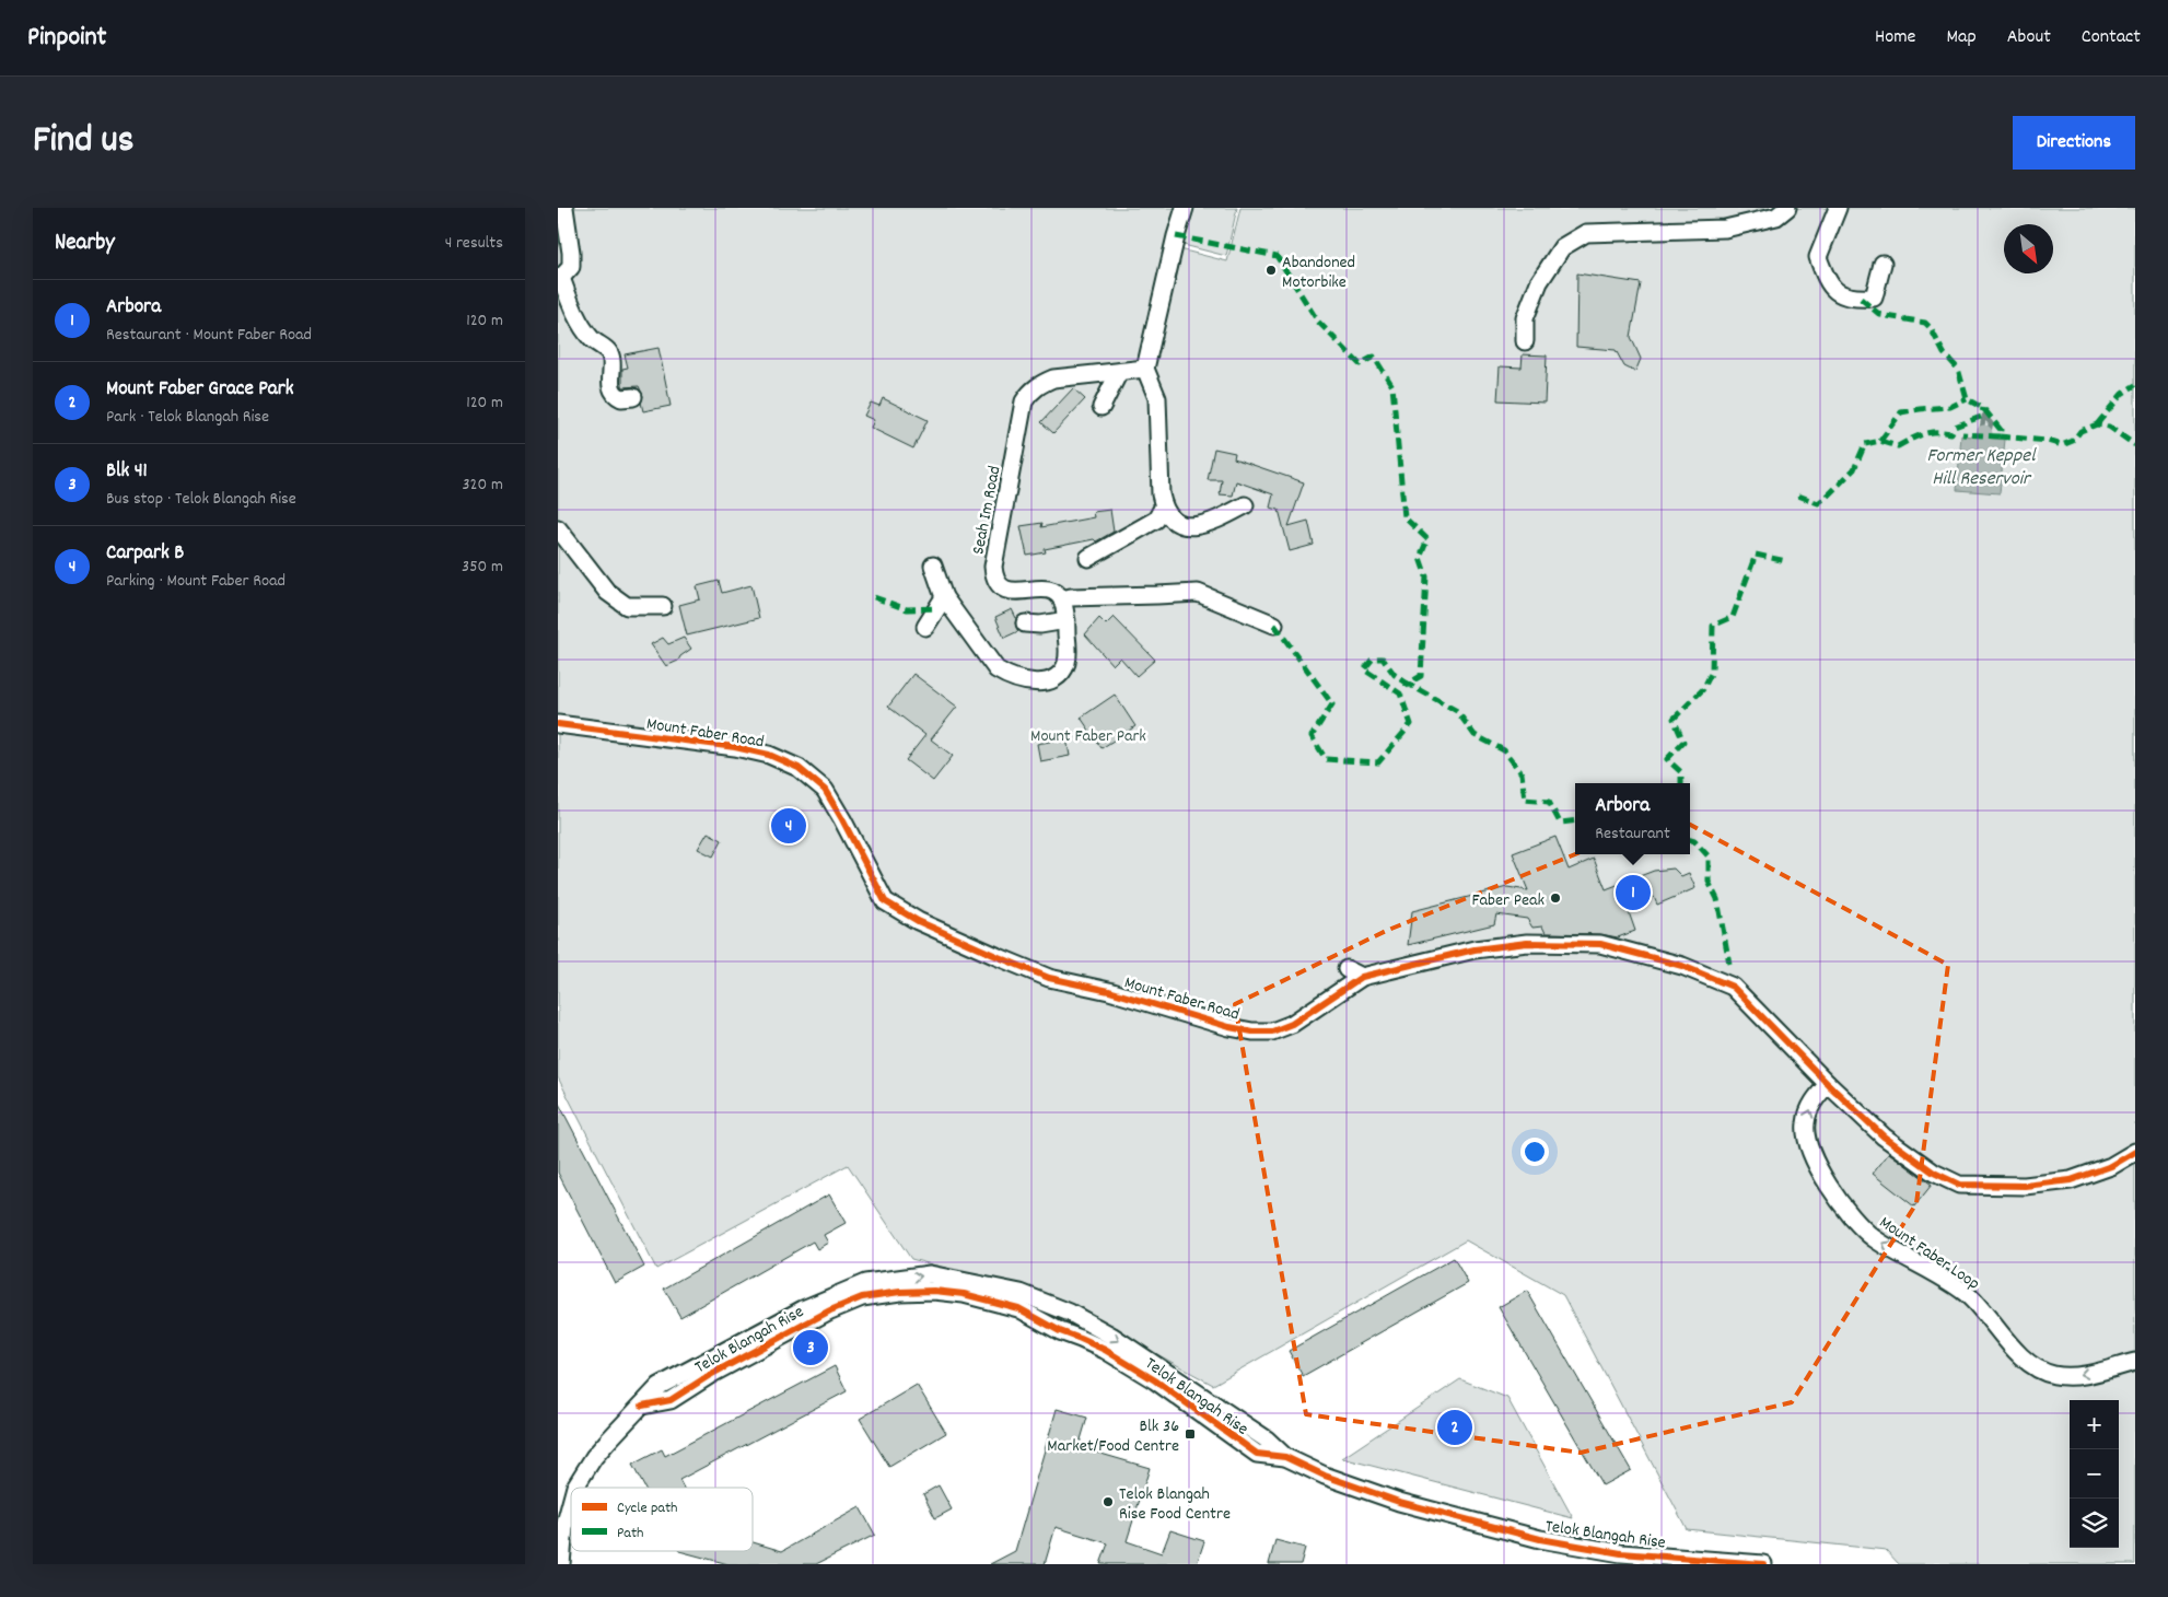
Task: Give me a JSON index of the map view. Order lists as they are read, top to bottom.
{
  "streets": {
    "street": [
      "Seah Im Road",
      "Mount Faber Road",
      "Mount Faber Loop",
      "Telok Blangah Rise"
    ]
  },
  "crossings": [
    ["Mount Faber Road", "Mount Faber Loop"]
  ],
  "one_way": ["Mount Faber Loop"],
  "water": ["Former Keppel Hill Reservoir"],
  "parks": ["Mount Faber Park"],
  "places": {
    "other": ["Abandoned Motorbike", "Faber Peak", "Telok Blangah Rise Food Centre"],
    "transit": ["Blk 36 Market/Food Centre"]
  },
  "legend": ["Cycle path", "Path"],
  "north": "bottom right",
  "page": {
    "header": "Pinpoint",
    "nav": [
      "Home",
      "Map",
      "About",
      "Contact"
    ],
    "title": "Find us",
    "buttons": "Directions",
    "heading": ["Nearby", "4 results"],
    "list": [
      {
        "mark": "1",
        "name": "Arbora",
        "note": "Restaurant · Mount Faber Road",
        "value": "120 m"
      },
      {
        "mark": "2",
        "name": "Mount Faber Grace Park",
        "note": "Park · Telok Blangah Rise",
        "value": "120 m"
      },
      {
        "mark": "3",
        "name": "Blk 41",
        "note": "Bus stop · Telok Blangah Rise",
        "value": "320 m"
      },
      {
        "mark": "4",
        "name": "Carpark B",
        "note": "Parking · Mount Faber Road",
        "value": "350 m"
      }
    ],
    "popup": ["Arbora", "Restaurant"],
    "pins": [
      "4",
      "1",
      "3",
      "2"
    ],
    "map_buttons": ["+", "−"]
  }
}
